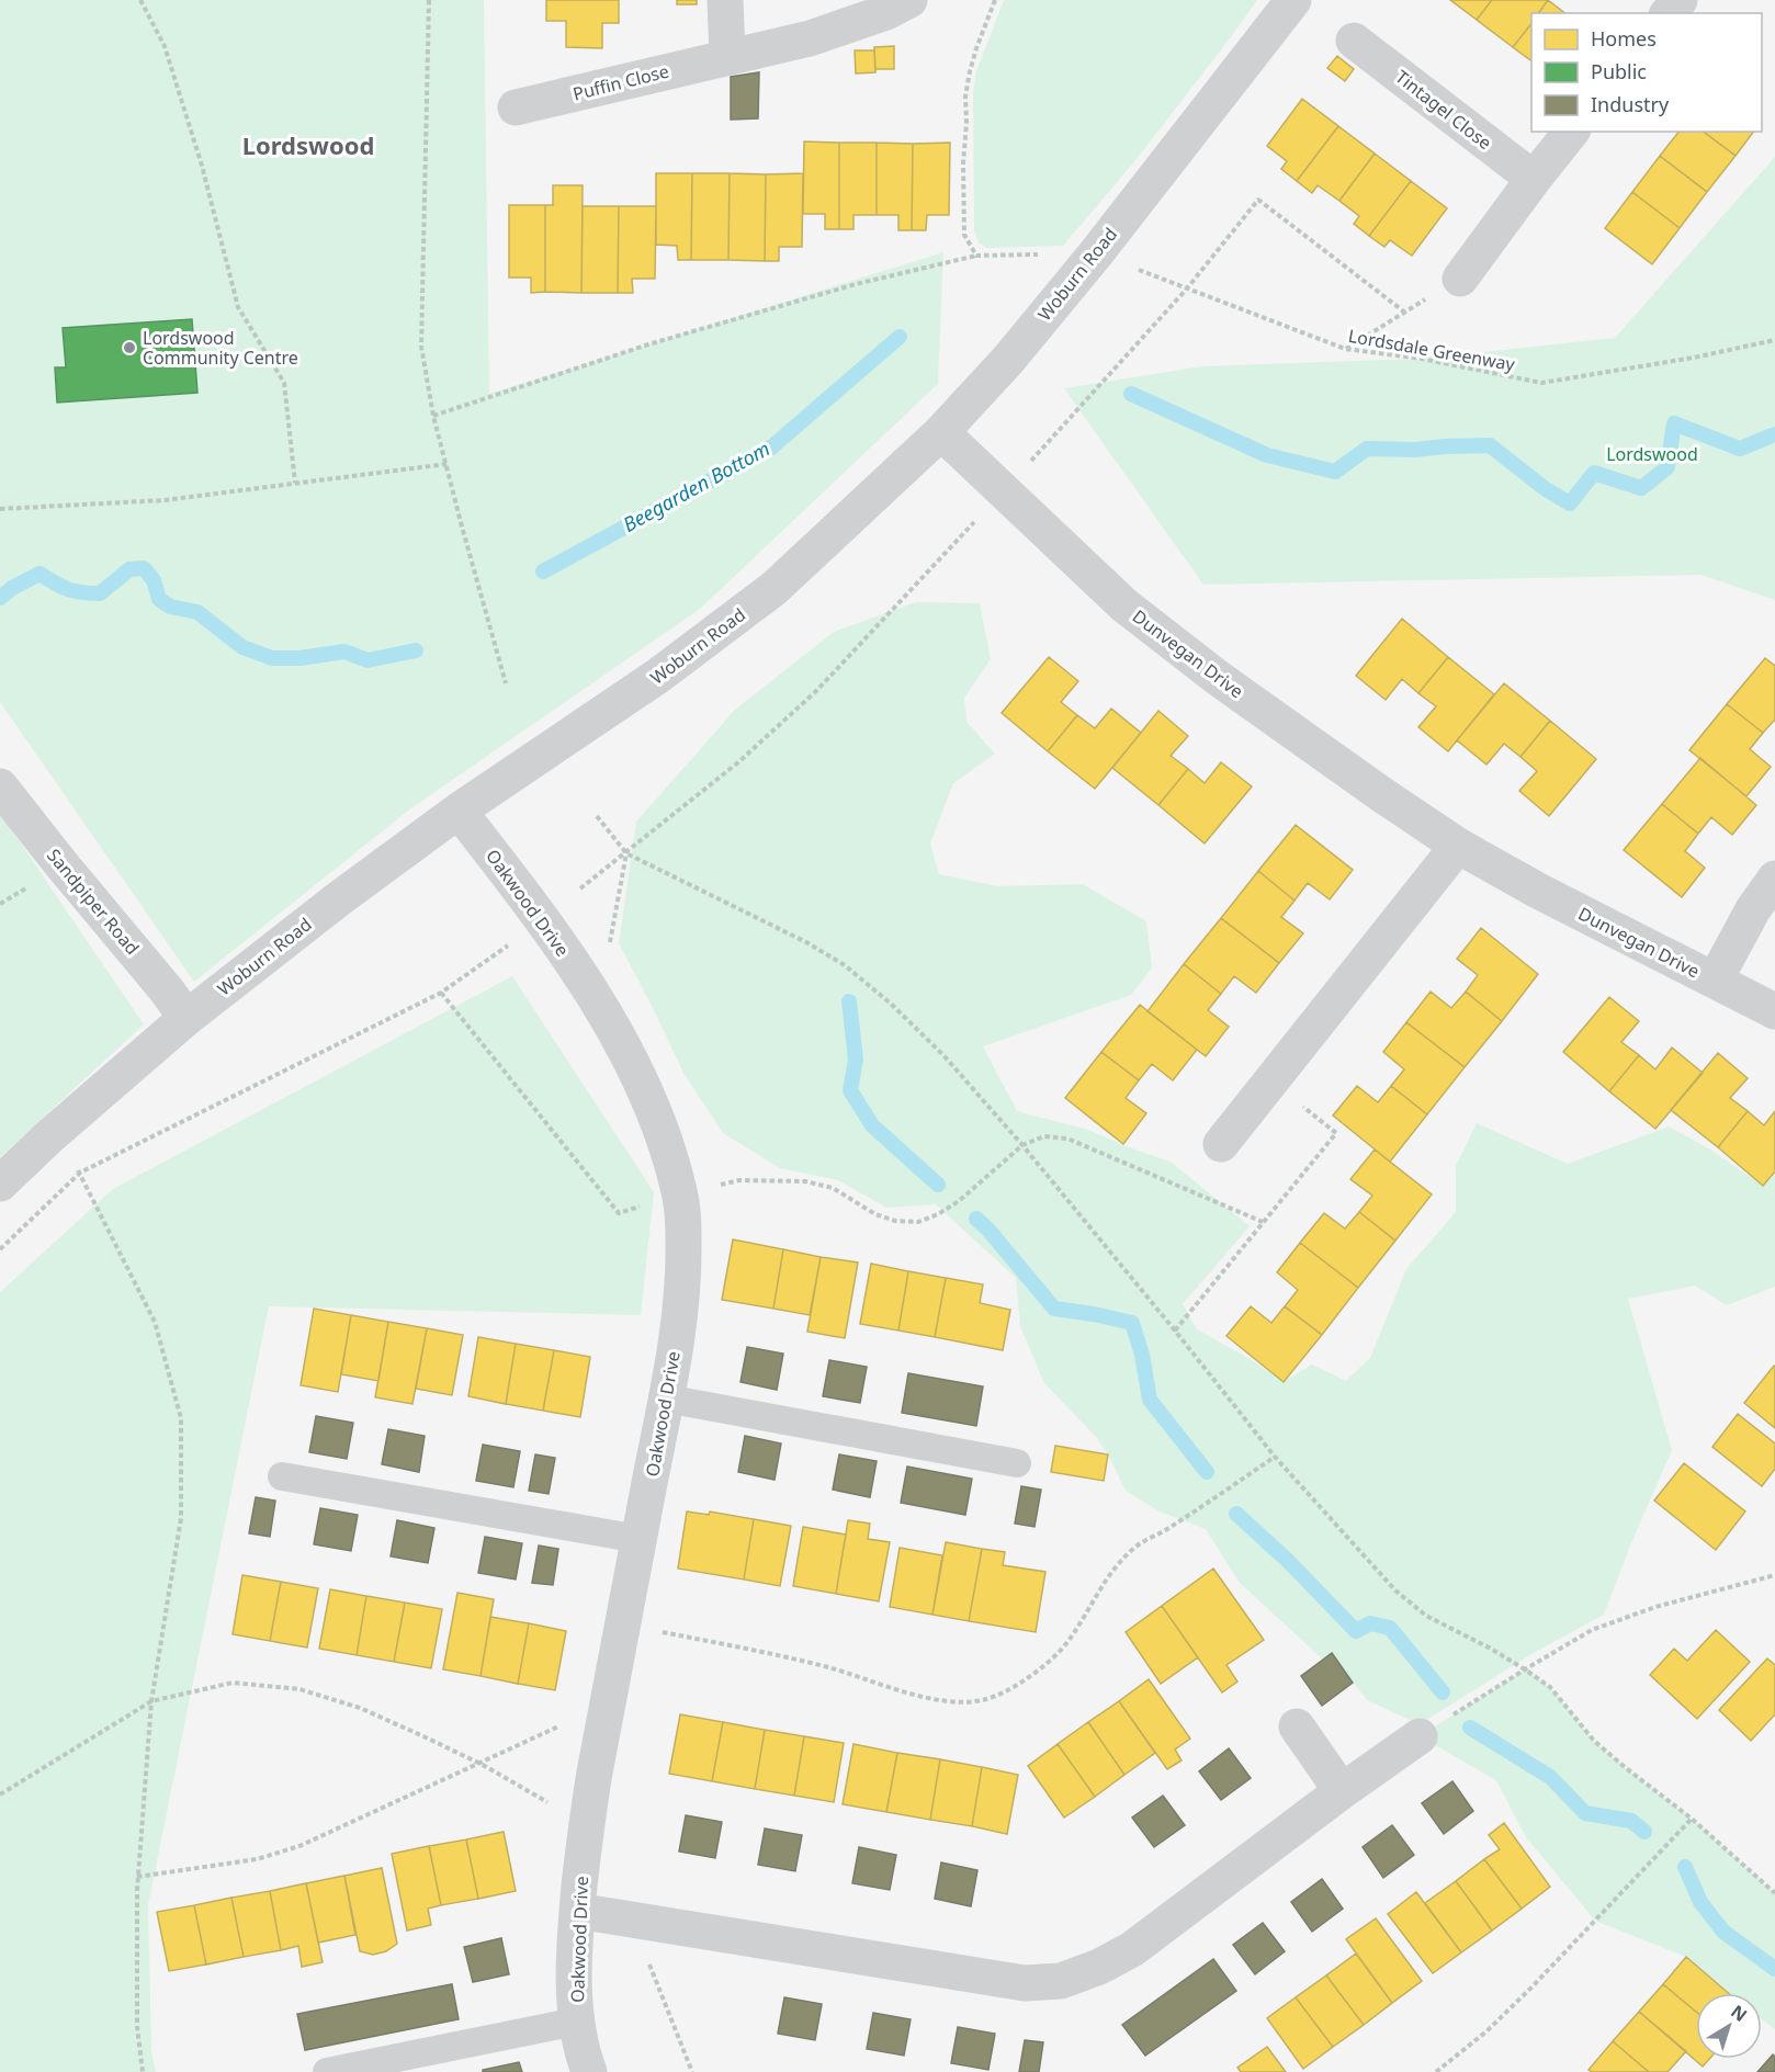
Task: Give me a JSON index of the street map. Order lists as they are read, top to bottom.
{
  "streets": {
    "street": [
      "Puffin Close",
      "Tintagel Close",
      "Woburn Road",
      "Dunvegan Drive",
      "Sandpiper Road",
      "Oakwood Drive"
    ],
    "path": ["Lordsdale Greenway"]
  },
  "crossings": [
    ["Woburn Road", "Lordsdale Greenway"],
    ["Woburn Road", "Dunvegan Drive"],
    ["Woburn Road", "Sandpiper Road"],
    ["Woburn Road", "Oakwood Drive"]
  ],
  "districts": ["Lordswood"],
  "water": ["Beegarden Bottom"],
  "parks": ["Lordswood"],
  "places": ["Lordswood Community Centre"],
  "legend": ["Homes", "Public", "Industry"],
  "north": "top right"
}
